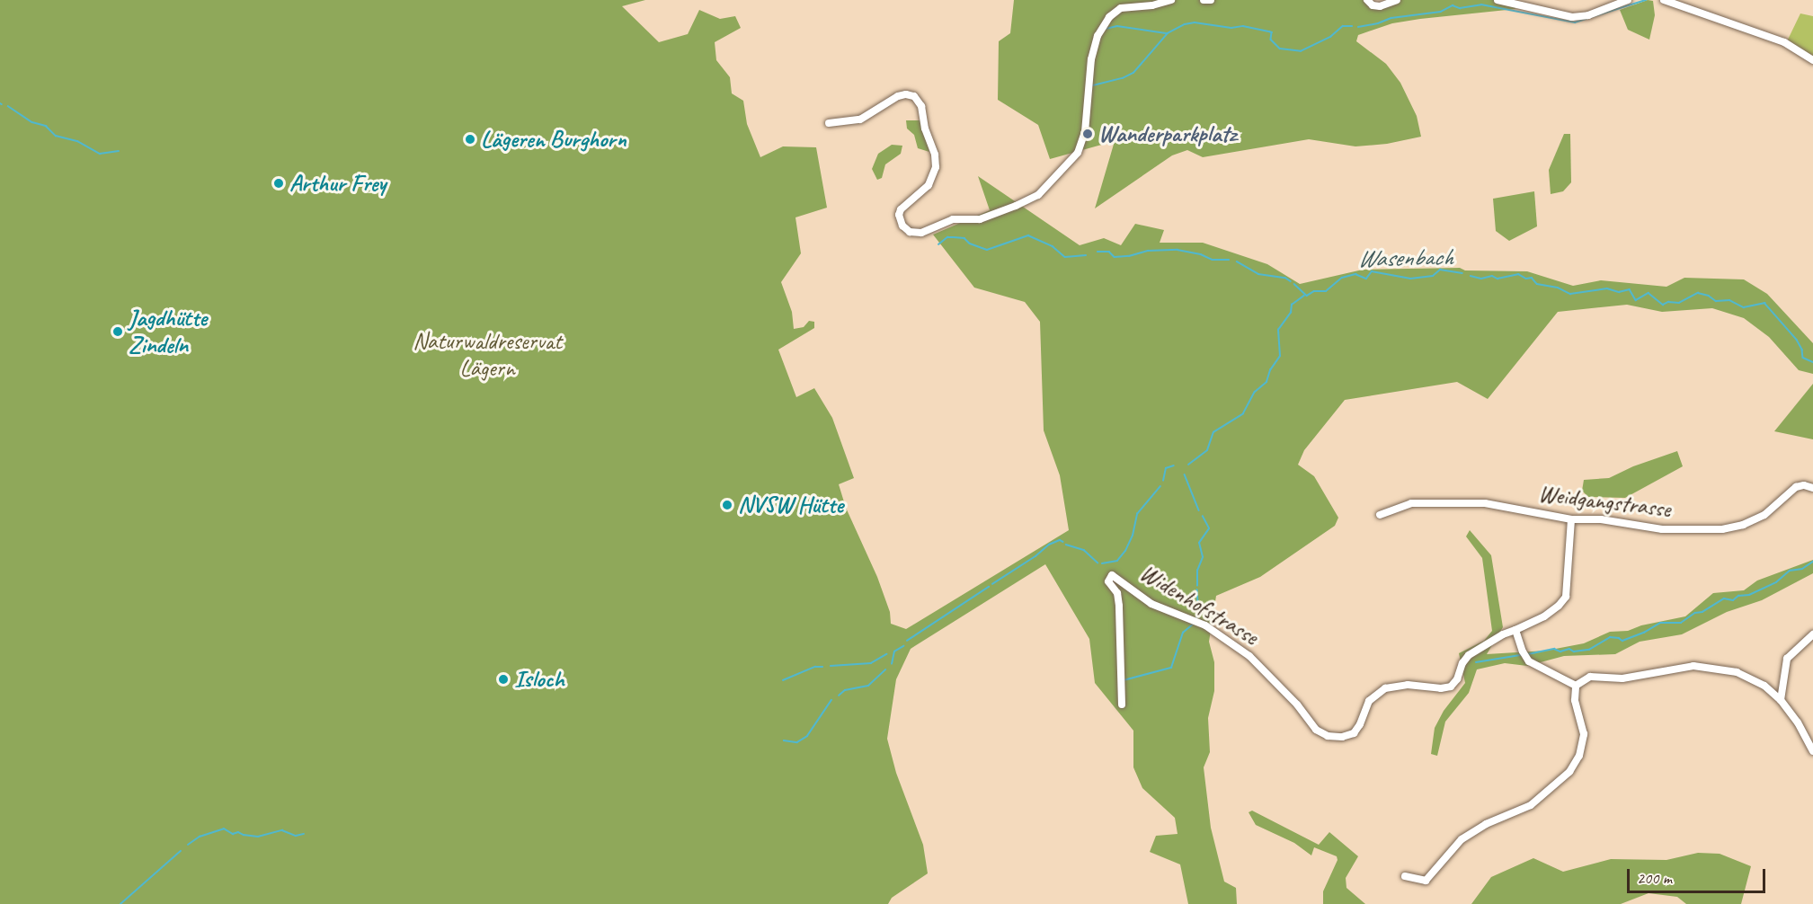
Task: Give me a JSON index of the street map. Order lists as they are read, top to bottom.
{
  "streets": {
    "street": ["Weidgangstrasse", "Widenhofstrasse"]
  },
  "water": ["Wasenbach"],
  "parks": ["Naturwaldreservat Lägern"],
  "places": [
    "Wanderparkplatz",
    "Lägeren Burghorn",
    "Arthur Frey",
    "Jagdhütte Zindeln",
    "NVSW Hütte",
    "Isloch"
  ],
  "scale_bar": "200 m"
}
